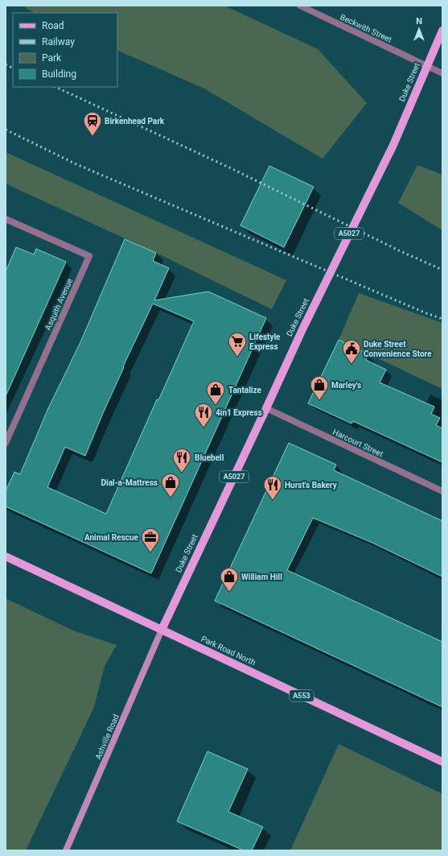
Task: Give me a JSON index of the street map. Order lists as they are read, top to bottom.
{
  "streets": {
    "main road": [
      "Duke Street",
      "A5027",
      "Park Road North",
      "A553"
    ],
    "street": [
      "Beckwith Street",
      "Asquith Avenue",
      "Harcourt Street",
      "Ashville Road"
    ]
  },
  "crossings": [
    ["Beckwith Street", "Duke Street"],
    ["Duke Street", "Harcourt Street"],
    ["Duke Street", "Park Road North"],
    ["Duke Street", "Ashville Road"],
    ["Park Road North", "Ashville Road"]
  ],
  "places": {
    "station": ["Birkenhead Park"],
    "supermarket": ["Lifestyle Express"],
    "public building": ["Duke Street Convenience Store"],
    "shop": [
      "Marley's",
      "Tantalize",
      "Dial-a-Mattress",
      "William Hill"
    ],
    "restaurant": ["4in1 Express", "Bluebell", "Hurst's Bakery"],
    "office": ["Animal Rescue"]
  },
  "legend": [
    "Road",
    "Railway",
    "Park",
    "Building"
  ],
  "north": "top"
}
